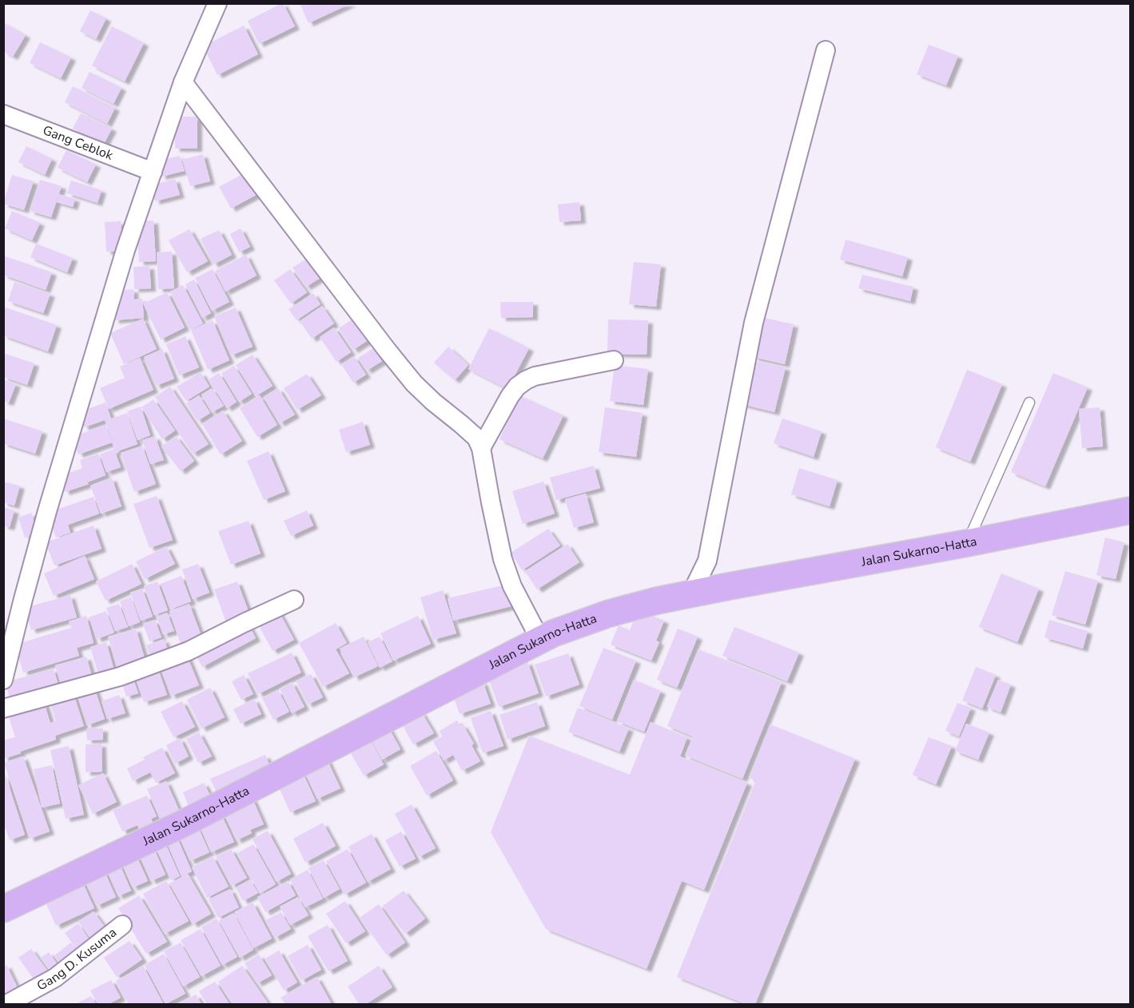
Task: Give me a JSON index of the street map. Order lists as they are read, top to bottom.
{
  "streets": {
    "highway": ["Jalan Sukarno-Hatta"],
    "street": ["Gang Ceblok", "Gang D. Kusuma"]
  }
}
